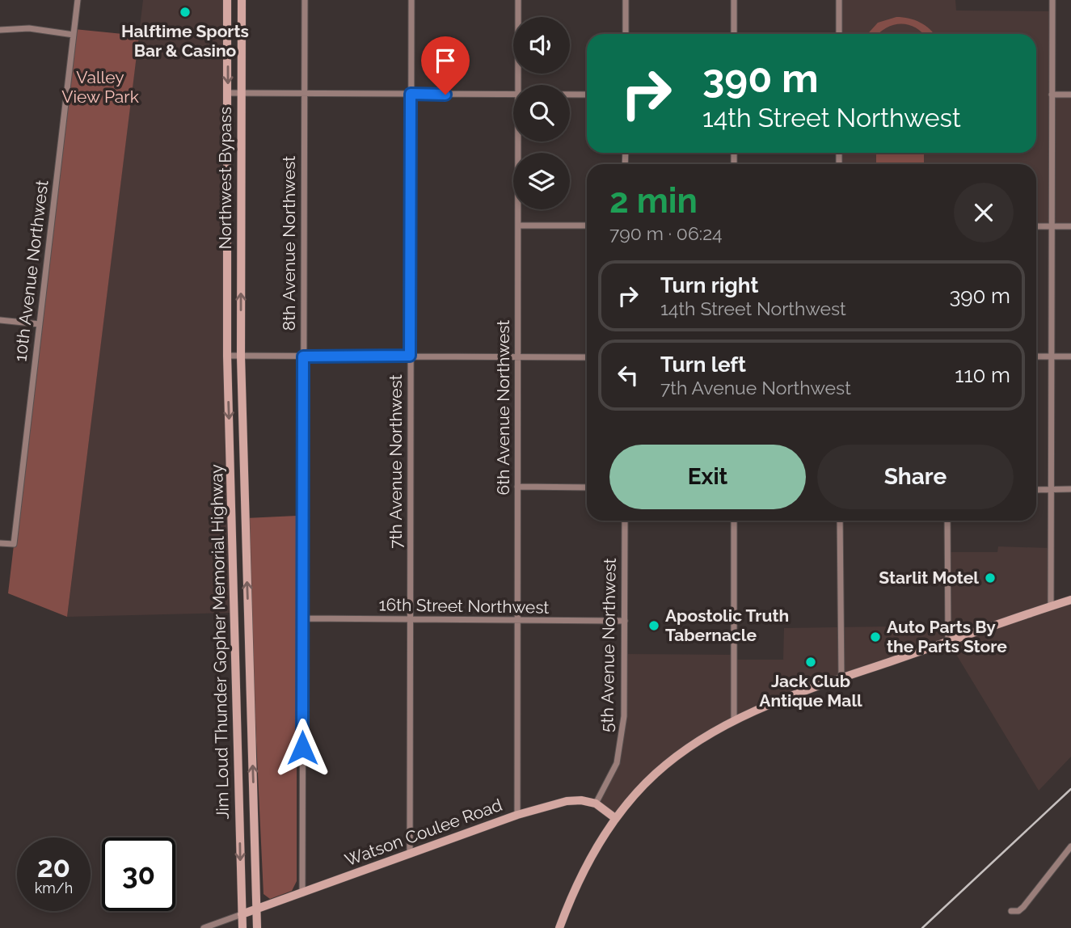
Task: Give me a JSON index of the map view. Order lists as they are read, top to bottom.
{
  "streets": {
    "main road": ["Northwest Bypass", "Jim Loud Thunder Gopher Memorial Highway", "Watson Coulee Road"],
    "street": [
      "8th Avenue Northwest",
      "10th Avenue Northwest",
      "6th Avenue Northwest",
      "7th Avenue Northwest",
      "16th Street Northwest",
      "5th Avenue Northwest"
    ]
  },
  "crossings": [
    ["Northwest Bypass", "Jim Loud Thunder Gopher Memorial Highway"],
    ["8th Avenue Northwest", "16th Street Northwest"],
    ["8th Avenue Northwest", "Watson Coulee Road"],
    ["6th Avenue Northwest", "16th Street Northwest"],
    ["6th Avenue Northwest", "Watson Coulee Road"],
    ["7th Avenue Northwest", "16th Street Northwest"],
    ["7th Avenue Northwest", "Watson Coulee Road"],
    ["16th Street Northwest", "5th Avenue Northwest"],
    ["Jim Loud Thunder Gopher Memorial Highway", "Watson Coulee Road"],
    ["5th Avenue Northwest", "Watson Coulee Road"]
  ],
  "parks": ["Valley View Park"],
  "places": [
    "Halftime Sports Bar & Casino",
    "Starlit Motel",
    "Apostolic Truth Tabernacle",
    "Auto Parts By the Parts Store",
    "Jack Club Antique Mall"
  ],
  "page": {
    "turn": ["390 m", "14th Street Northwest"],
    "heading": ["2 min", "790 m · 06:24"],
    "list": [
      {
        "name": "Turn right",
        "note": "14th Street Northwest",
        "value": "390 m"
      },
      {
        "name": "Turn left",
        "note": "7th Avenue Northwest",
        "value": "110 m"
      }
    ],
    "buttons": ["Exit", "Share"],
    "speed": "20 km/h",
    "limit": "30"
  }
}
